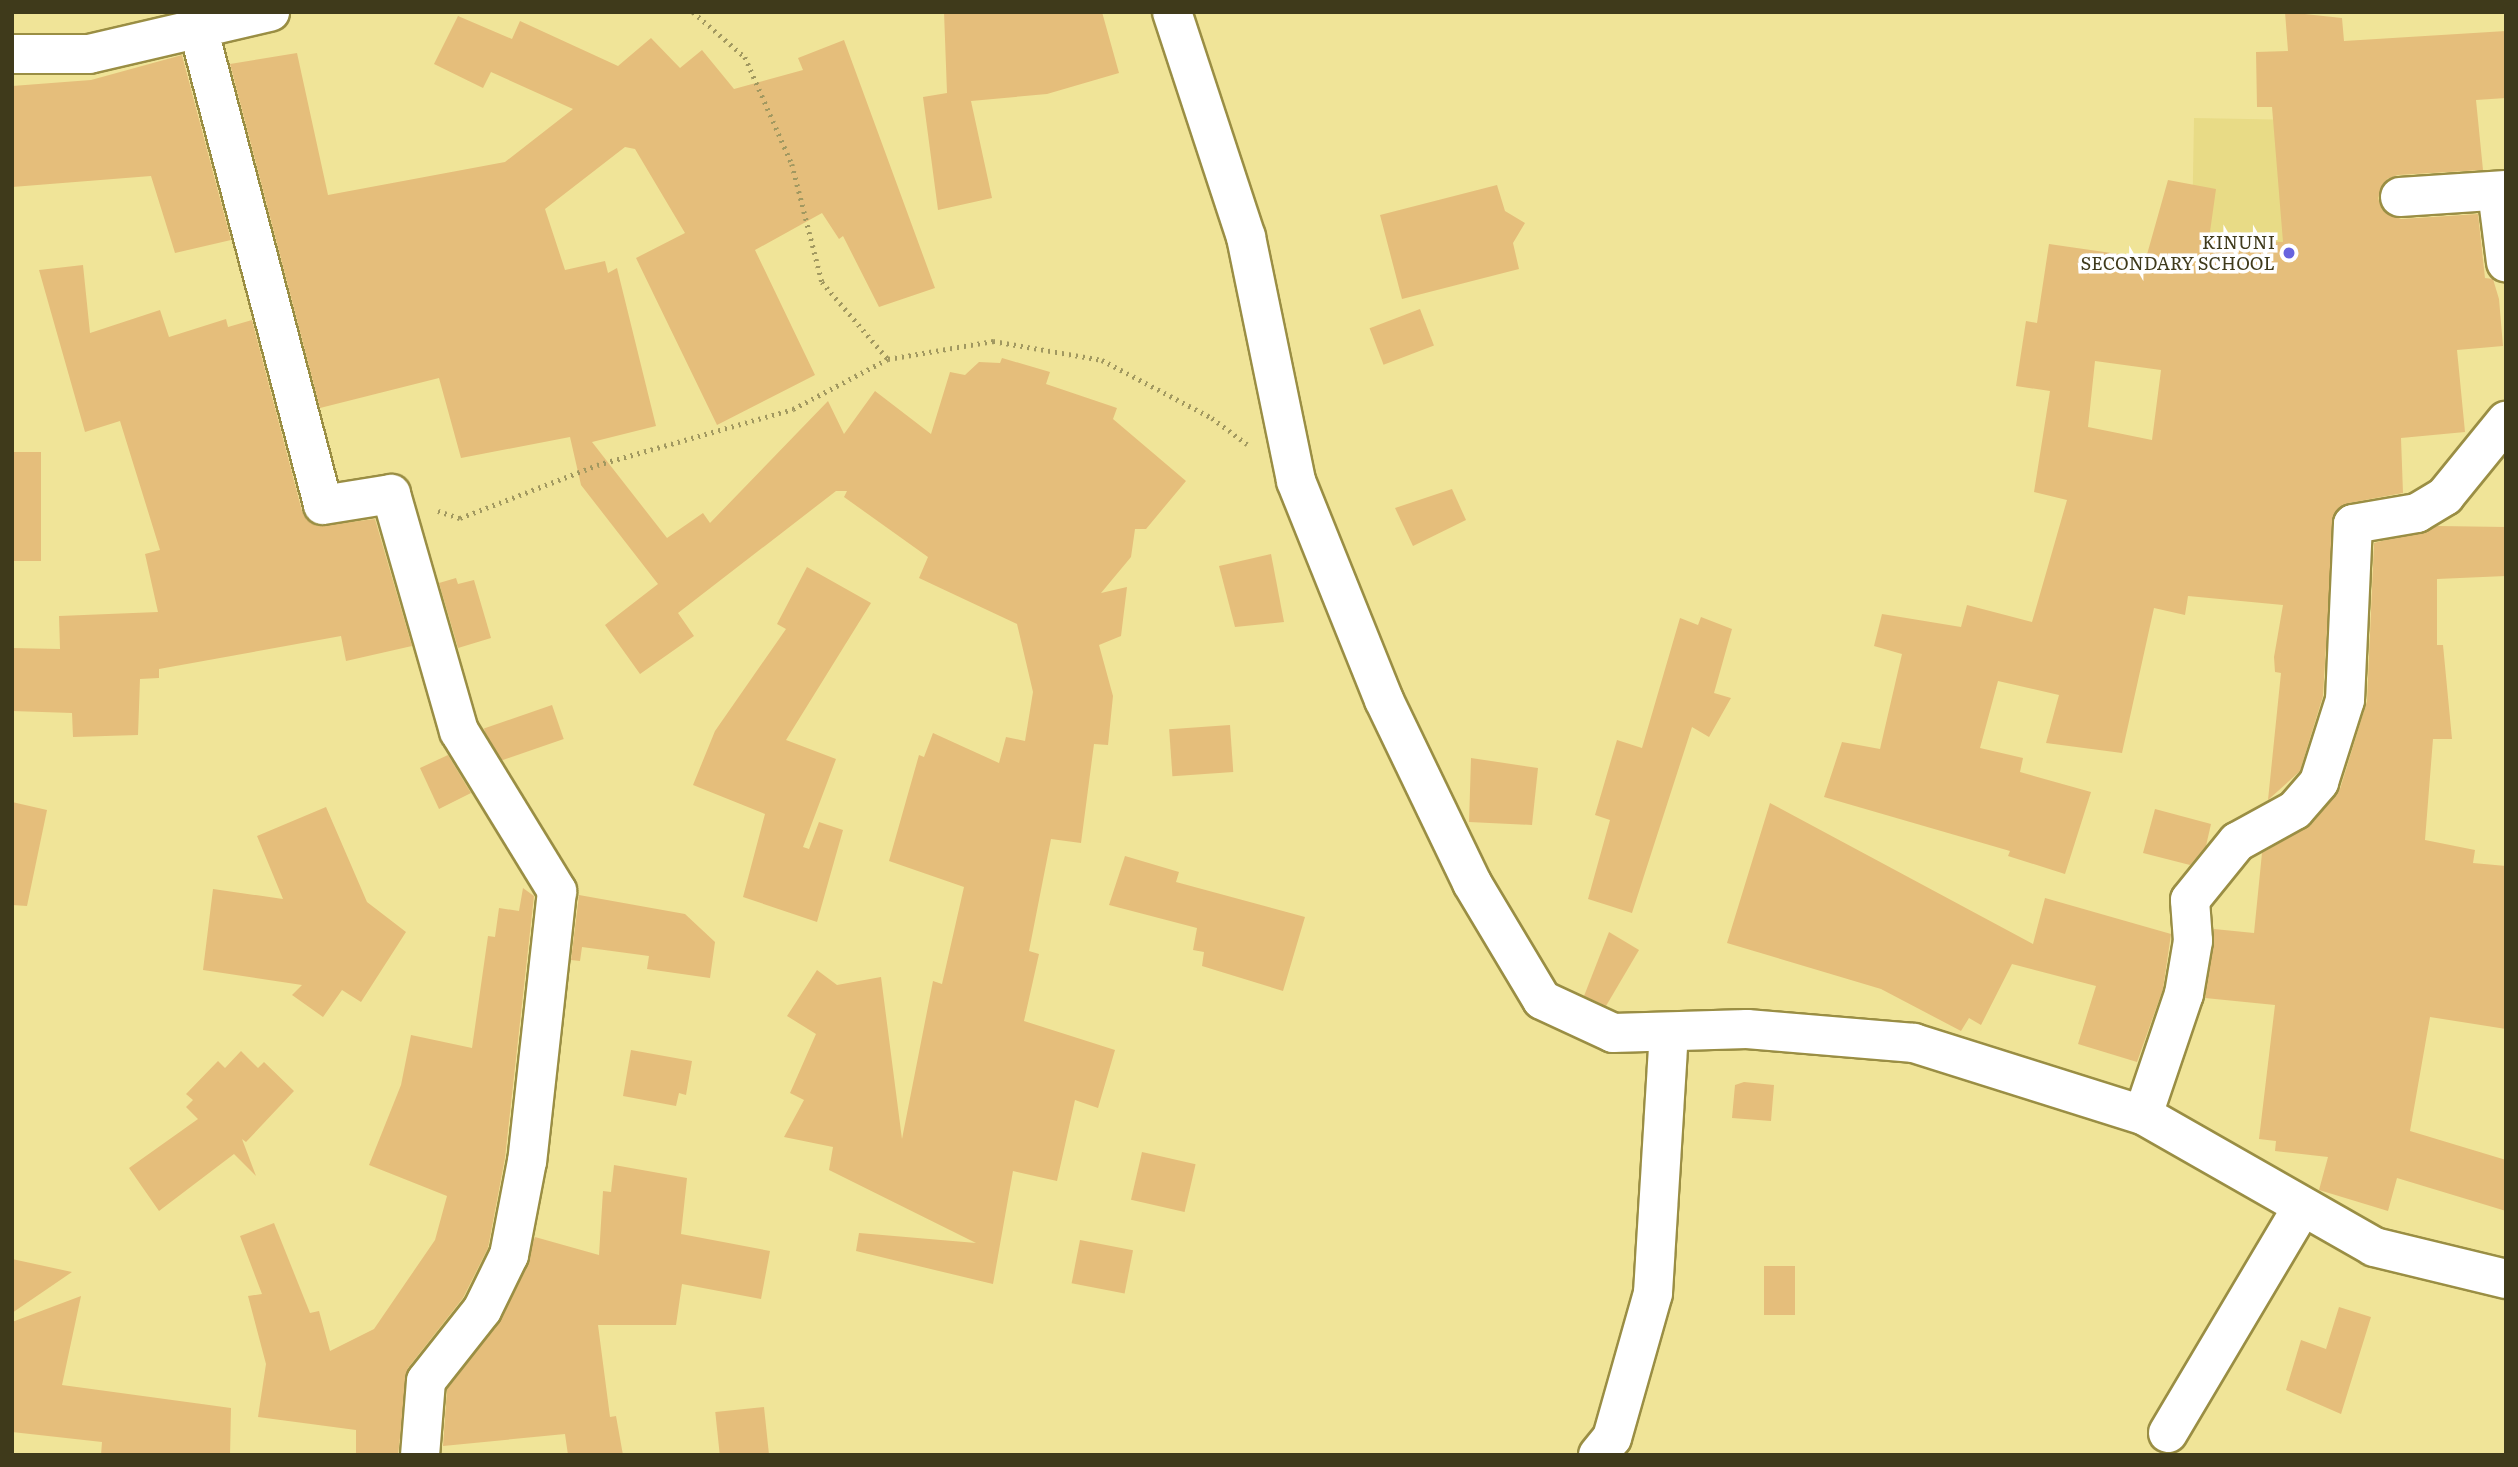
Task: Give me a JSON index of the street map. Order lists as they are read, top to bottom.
{
  "places": ["KINUNI SECONDARY SCHOOL"]
}
